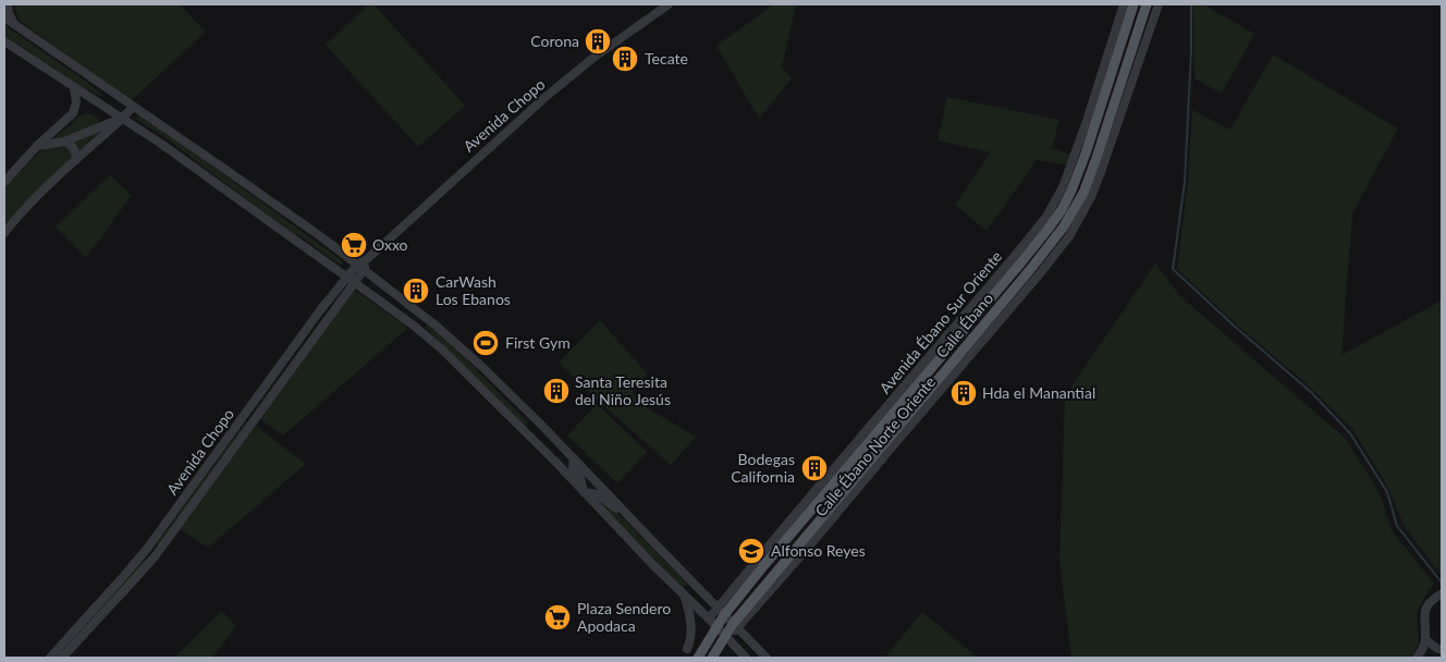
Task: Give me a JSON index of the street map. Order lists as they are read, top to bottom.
{
  "streets": {
    "main road": ["Calle Ébano"],
    "street": ["Avenida Chopo", "Calle Ébano Norte Oriente"]
  },
  "crossings": [
    ["Calle Ébano", "Calle Ébano Norte Oriente"]
  ],
  "places": {
    "building": [
      "Corona",
      "Tecate",
      "CarWash Los Ebanos",
      "Santa Teresita del Niño Jesús",
      "Hda el Manantial",
      "Bodegas California"
    ],
    "supermarket": ["Oxxo", "Plaza Sendero Apodaca"],
    "sports": ["First Gym"],
    "school or university": ["Alfonso Reyes"]
  }
}
